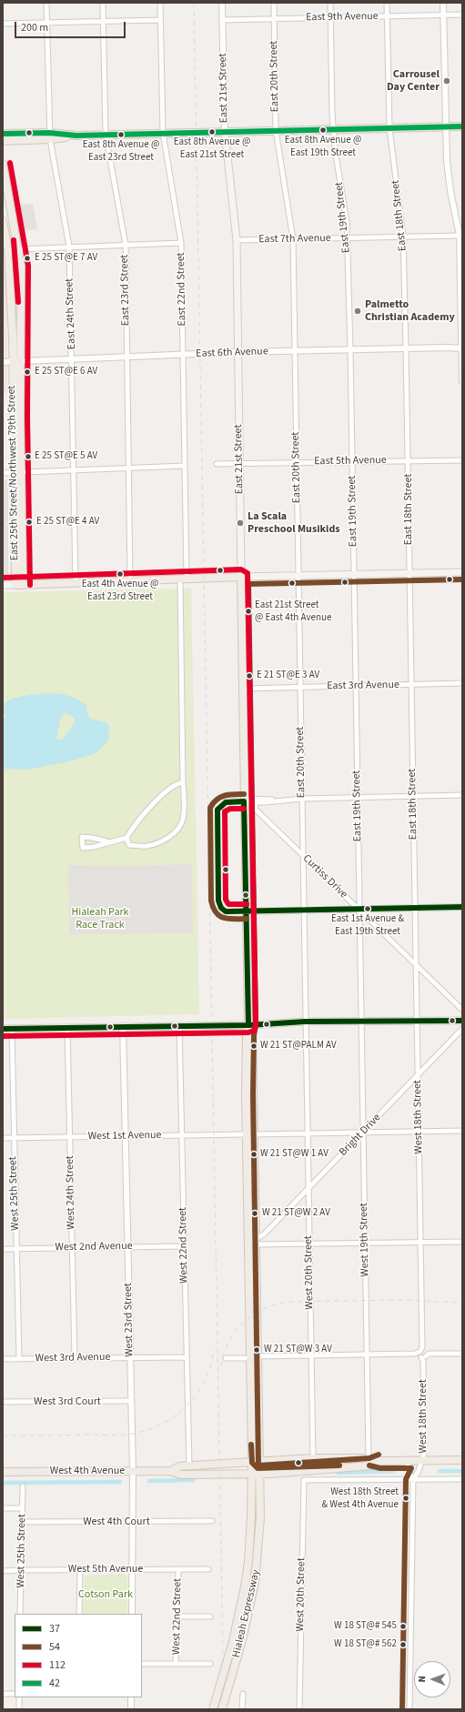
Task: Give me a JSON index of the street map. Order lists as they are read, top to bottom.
{
  "streets": {
    "main road": [
      "East 21st Street",
      "East 25th Street/Northwest 79th Street",
      "West 4th Avenue",
      "Hialeah Expressway"
    ],
    "street": [
      "East 9th Avenue",
      "East 20th Street",
      "East 18th Street",
      "East 19th Street",
      "East 7th Avenue",
      "East 22nd Street",
      "East 23rd Street",
      "East 24th Street",
      "East 6th Avenue",
      "East 5th Avenue",
      "East 3rd Avenue",
      "Curtiss Drive",
      "West 18th Street",
      "Bright Drive",
      "West 1st Avenue",
      "West 24th Street",
      "West 25th Street",
      "West 19th Street",
      "West 22nd Street",
      "West 2nd Avenue",
      "West 20th Street",
      "West 23rd Street",
      "West 3rd Avenue",
      "West 3rd Court",
      "West 4th Court",
      "West 5th Avenue"
    ]
  },
  "crossings": [
    ["East 9th Avenue", "East 20th Street"],
    ["East 9th Avenue", "East 21st Street"],
    ["East 9th Avenue", "East 18th Street"],
    ["East 9th Avenue", "East 19th Street"],
    ["East 20th Street", "East 7th Avenue"],
    ["East 20th Street", "East 6th Avenue"],
    ["East 20th Street", "East 5th Avenue"],
    ["East 20th Street", "East 3rd Avenue"],
    ["East 20th Street", "Curtiss Drive"],
    ["East 20th Street", "West 20th Street"],
    ["East 21st Street", "East 7th Avenue"],
    ["East 21st Street", "East 6th Avenue"],
    ["East 21st Street", "East 5th Avenue"],
    ["East 21st Street", "East 3rd Avenue"],
    ["East 21st Street", "Bright Drive"],
    ["East 21st Street", "West 1st Avenue"],
    ["East 21st Street", "West 4th Avenue"],
    ["East 21st Street", "Hialeah Expressway"],
    ["East 18th Street", "East 7th Avenue"],
    ["East 18th Street", "East 6th Avenue"],
    ["East 18th Street", "East 5th Avenue"],
    ["East 18th Street", "East 3rd Avenue"],
    ["East 18th Street", "Curtiss Drive"],
    ["East 18th Street", "West 18th Street"],
    ["East 19th Street", "East 7th Avenue"],
    ["East 19th Street", "East 6th Avenue"],
    ["East 19th Street", "East 5th Avenue"],
    ["East 19th Street", "East 3rd Avenue"],
    ["East 19th Street", "Curtiss Drive"],
    ["East 19th Street", "West 19th Street"],
    ["East 22nd Street", "East 6th Avenue"],
    ["East 23rd Street", "East 6th Avenue"],
    ["East 24th Street", "East 6th Avenue"],
    ["East 6th Avenue", "East 25th Street/Northwest 79th Street"],
    ["West 18th Street", "Bright Drive"],
    ["West 18th Street", "West 1st Avenue"],
    ["West 18th Street", "West 20th Street"],
    ["West 18th Street", "West 4th Avenue"],
    ["Bright Drive", "West 1st Avenue"],
    ["Bright Drive", "West 19th Street"],
    ["Bright Drive", "West 20th Street"],
    ["West 1st Avenue", "West 24th Street"],
    ["West 1st Avenue", "West 25th Street"],
    ["West 1st Avenue", "West 19th Street"],
    ["West 1st Avenue", "West 22nd Street"],
    ["West 1st Avenue", "West 20th Street"],
    ["West 1st Avenue", "West 23rd Street"],
    ["West 24th Street", "West 2nd Avenue"],
    ["West 24th Street", "West 3rd Avenue"],
    ["West 25th Street", "West 2nd Avenue"],
    ["West 25th Street", "West 3rd Avenue"],
    ["West 25th Street", "West 4th Court"],
    ["West 25th Street", "West 5th Avenue"],
    ["West 19th Street", "West 4th Avenue"],
    ["West 22nd Street", "West 2nd Avenue"],
    ["West 22nd Street", "West 3rd Avenue"],
    ["West 22nd Street", "West 4th Avenue"],
    ["West 22nd Street", "West 5th Avenue"],
    ["West 2nd Avenue", "West 23rd Street"],
    ["West 20th Street", "West 4th Avenue"],
    ["West 23rd Street", "West 3rd Avenue"],
    ["West 23rd Street", "West 3rd Court"],
    ["West 23rd Street", "West 4th Avenue"],
    ["West 23rd Street", "West 4th Court"],
    ["West 23rd Street", "West 5th Avenue"],
    ["West 4th Avenue", "Hialeah Expressway"]
  ],
  "parks": ["Hialeah Park Race Track", "Cotson Park"],
  "places": [
    "Carrousel Day Center",
    "East 8th Avenue @ East 19th Street",
    "East 8th Avenue @ East 21st Street",
    "East 8th Avenue @ East 23rd Street",
    "E 25 ST@E 7 AV",
    "Palmetto Christian Academy",
    "E 25 ST@E 6 AV",
    "E 25 ST@E 5 AV",
    "E 25 ST@E 4 AV",
    "La Scala Preschool Musikids",
    "East 4th Avenue @ East 23rd Street",
    "East 21st Street @ East 4th Avenue",
    "E 21 ST@E 3 AV",
    "East 1st Avenue & East 19th Street",
    "W 21 ST@PALM AV",
    "W 21 ST@W 1 AV",
    "W 21 ST@W 2 AV",
    "W 21 ST@W 3 AV",
    "West 18th Street & West 4th Avenue",
    "W 18 ST@# 545",
    "W 18 ST@# 562"
  ],
  "lines": [
    "transit line 42",
    "transit line 112",
    "transit line 54",
    "transit line 37"
  ],
  "legend": [
    "37",
    "54",
    "112",
    "42"
  ],
  "scale_bar": "200 m",
  "north": "left"
}
